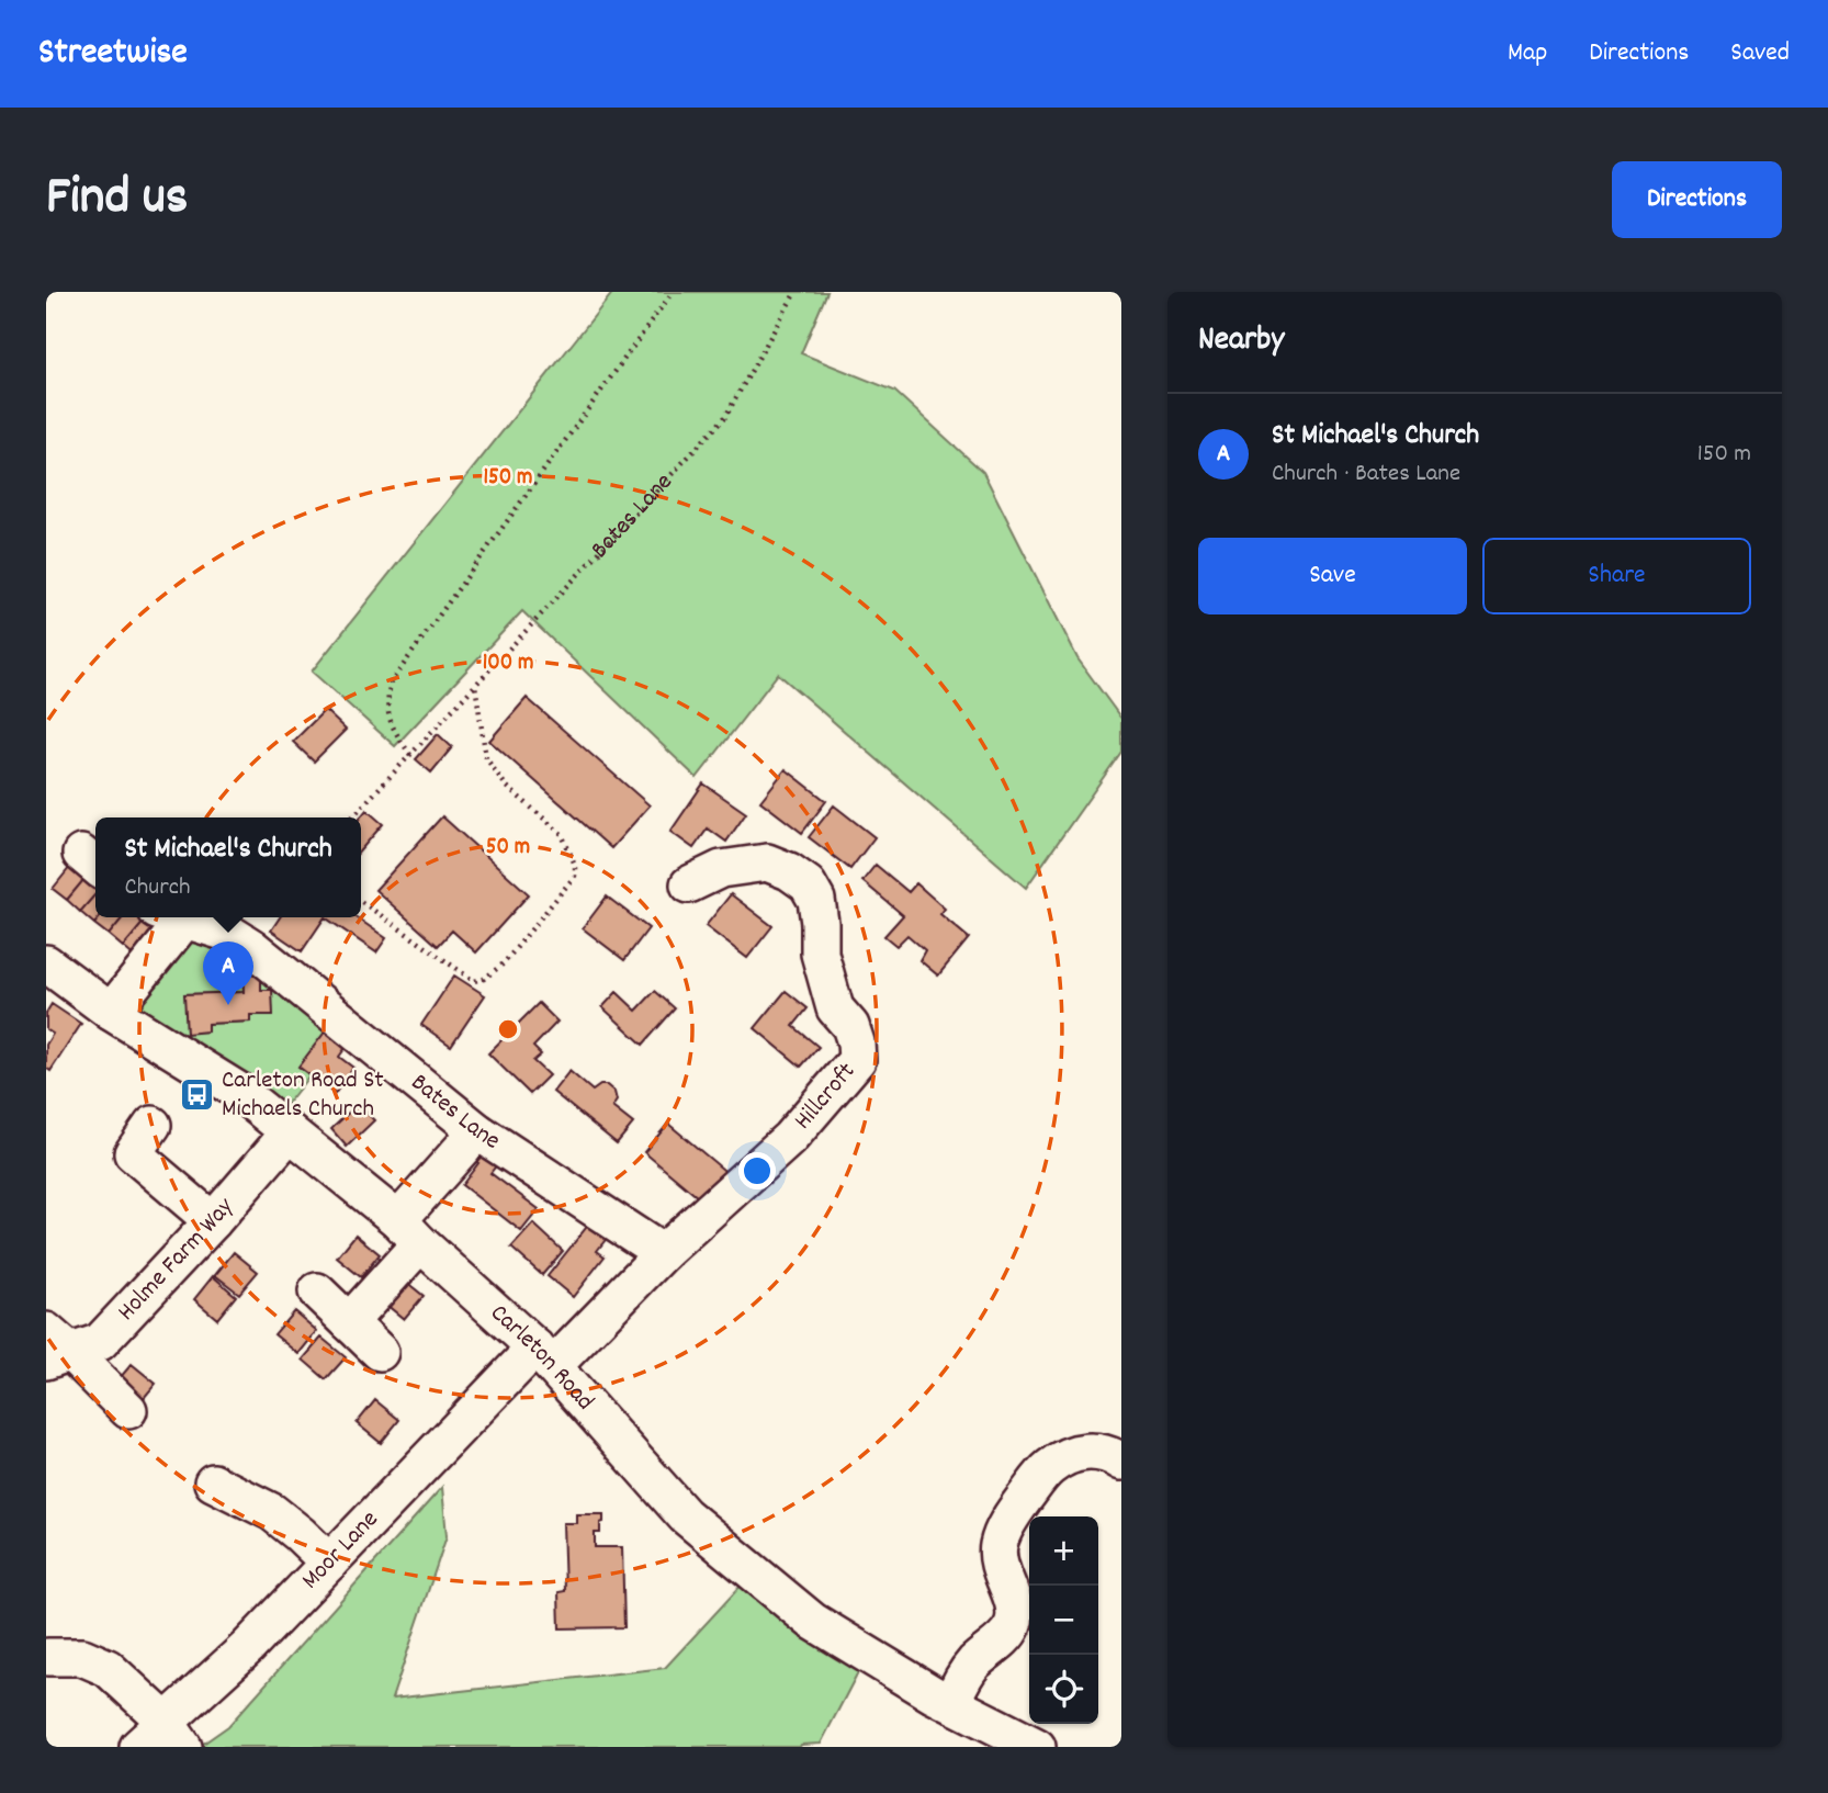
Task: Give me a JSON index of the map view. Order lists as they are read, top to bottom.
{
  "streets": {
    "street": [
      "Bates Lane",
      "Hillcroft",
      "Holme Farm Way",
      "Carleton Road",
      "Moor Lane"
    ]
  },
  "crossings": [
    ["Bates Lane", "Hillcroft"],
    ["Bates Lane", "Carleton Road"],
    ["Holme Farm Way", "Carleton Road"],
    ["Carleton Road", "Moor Lane"]
  ],
  "places": {
    "bus stop": ["Carleton Road St Michaels Church"]
  },
  "page": {
    "header": "Streetwise",
    "nav": ["Map", "Directions", "Saved"],
    "title": "Find us",
    "buttons": [
      "Directions",
      ["Save", "Share"]
    ],
    "heading": "Nearby",
    "list": [
      {
        "mark": "A",
        "name": "St Michael's Church",
        "note": "Church · Bates Lane",
        "value": "150 m"
      }
    ],
    "popup": ["St Michael's Church", "Church"],
    "pins": "A",
    "map_buttons": ["+", "−"]
  },
  "rings": ["150 m", "100 m", "50 m"]
}
